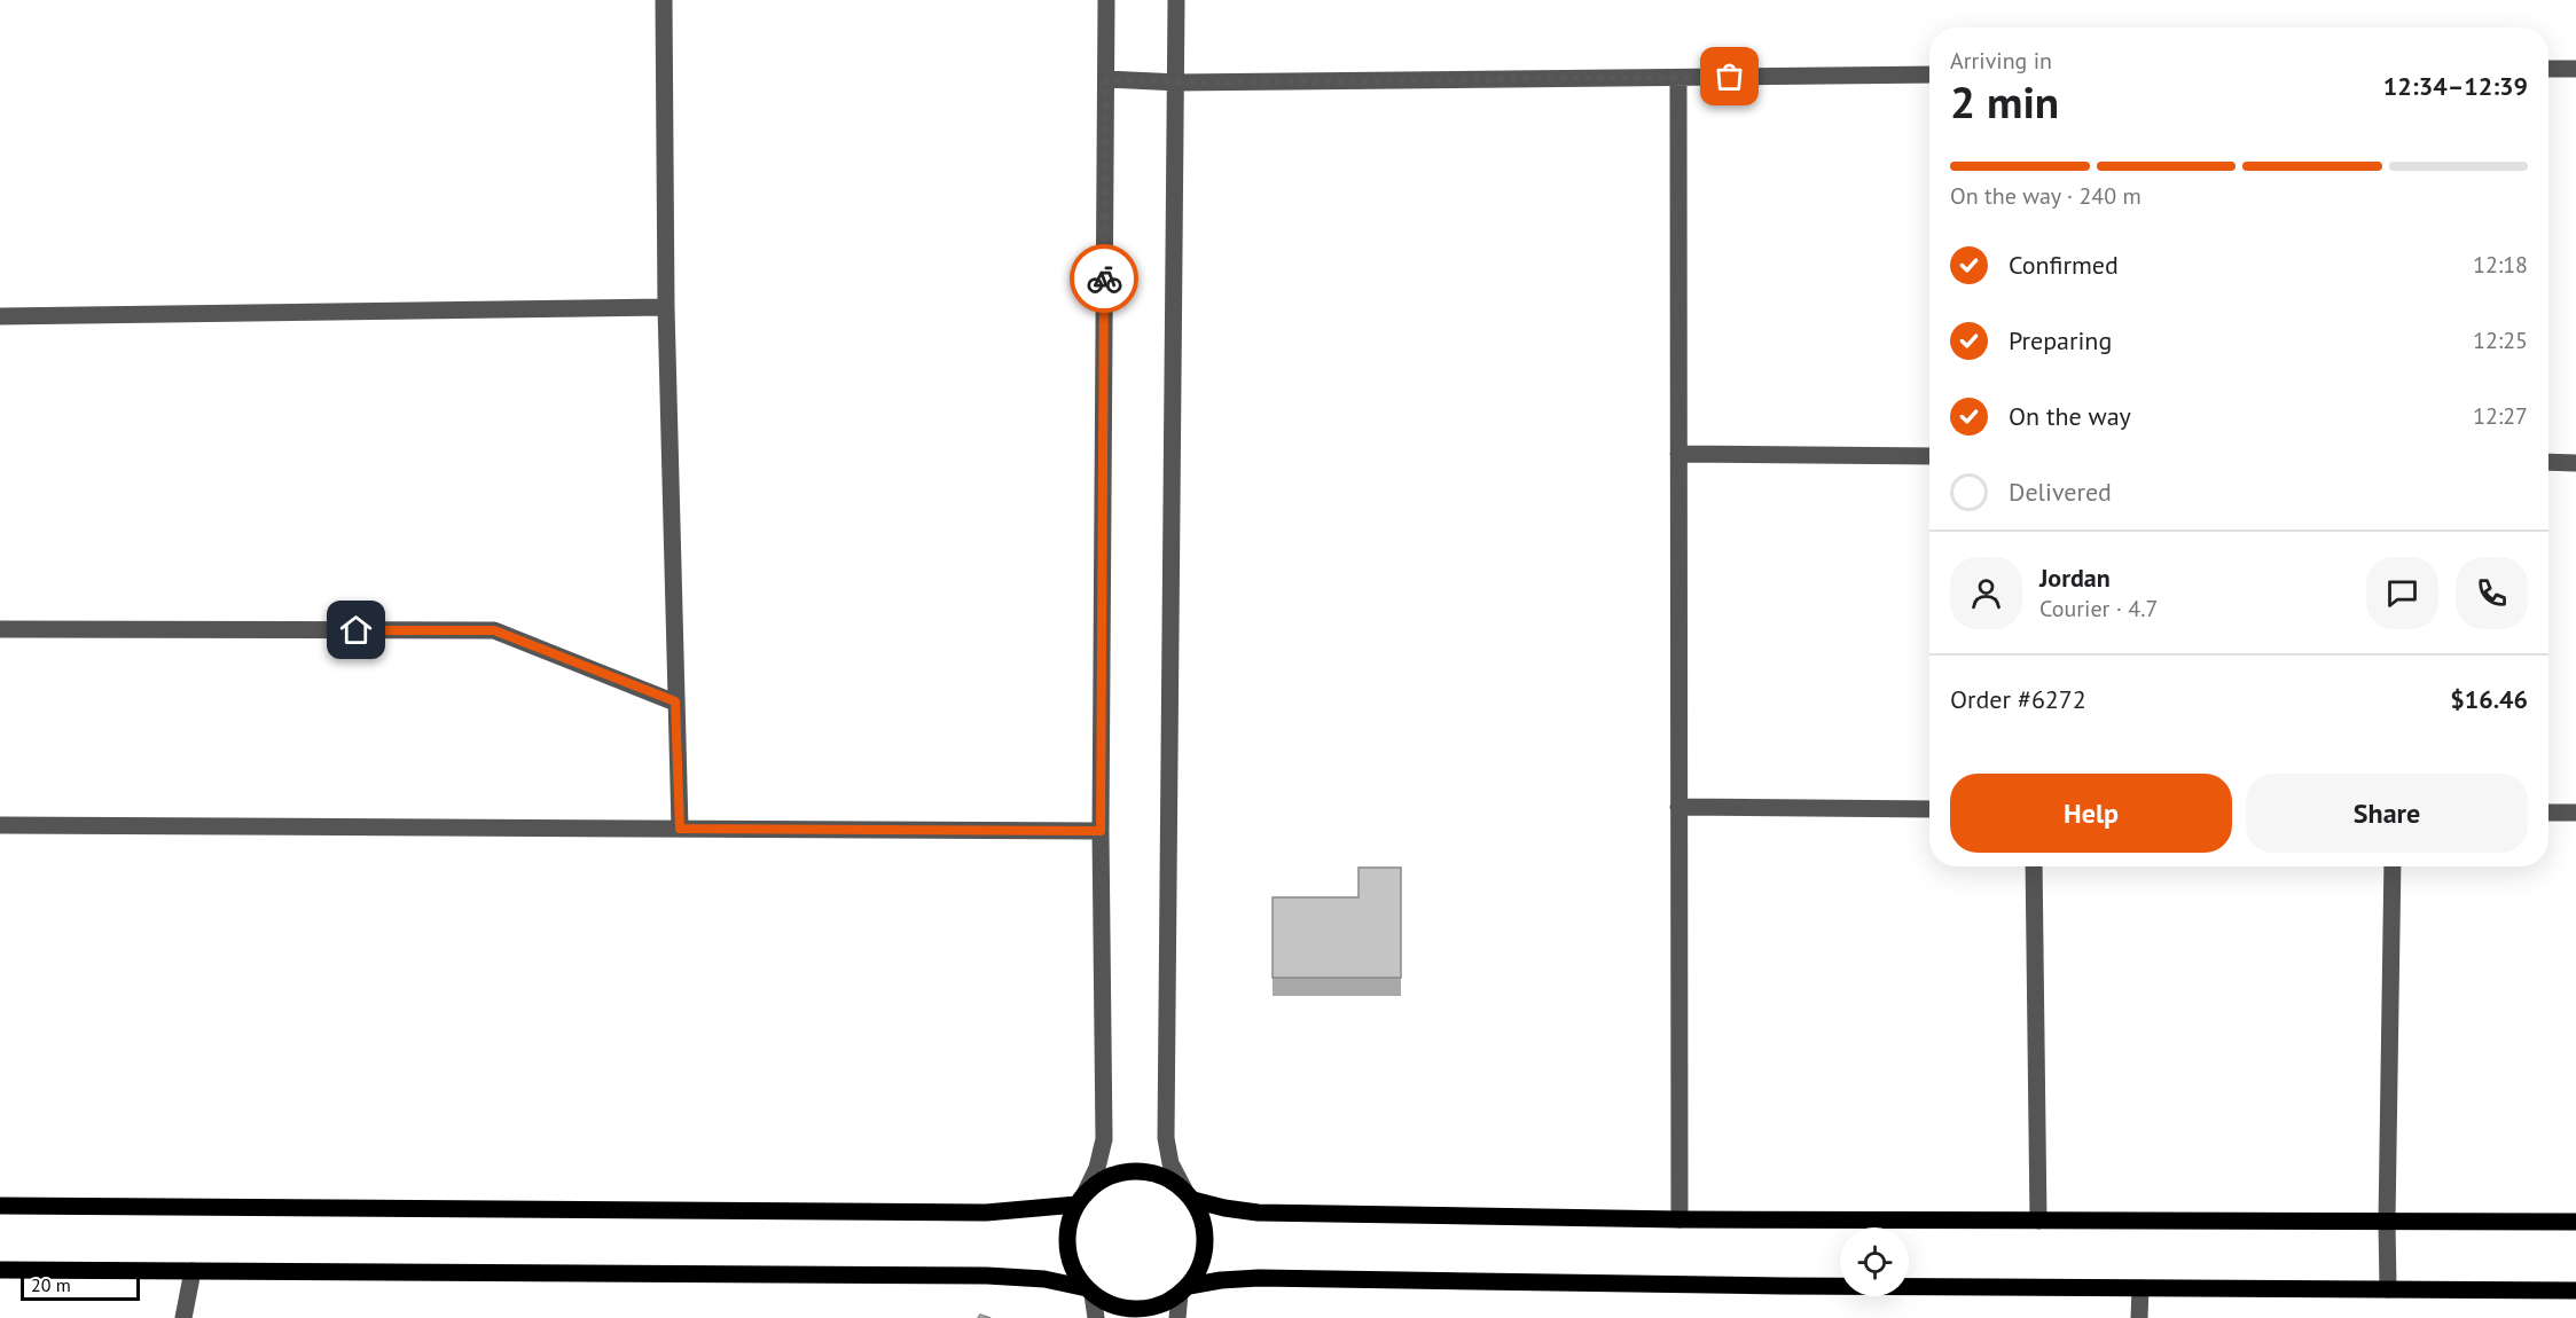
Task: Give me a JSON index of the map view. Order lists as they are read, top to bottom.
{
  "scale_bar": "20 m",
  "page": {
    "heading": ["2 min", "Arriving in", "12:34–12:39"],
    "panel": [
      "Jordan",
      "Courier · 4.7",
      "Order #6272",
      "$16.46"
    ],
    "bar": "On the way · 240 m",
    "list": [
      ["Confirmed", "12:18"],
      ["Preparing", "12:25"],
      ["On the way", "12:27"],
      "Delivered"
    ],
    "buttons": ["Help", "Share"],
    "scale": "20 m"
  }
}
